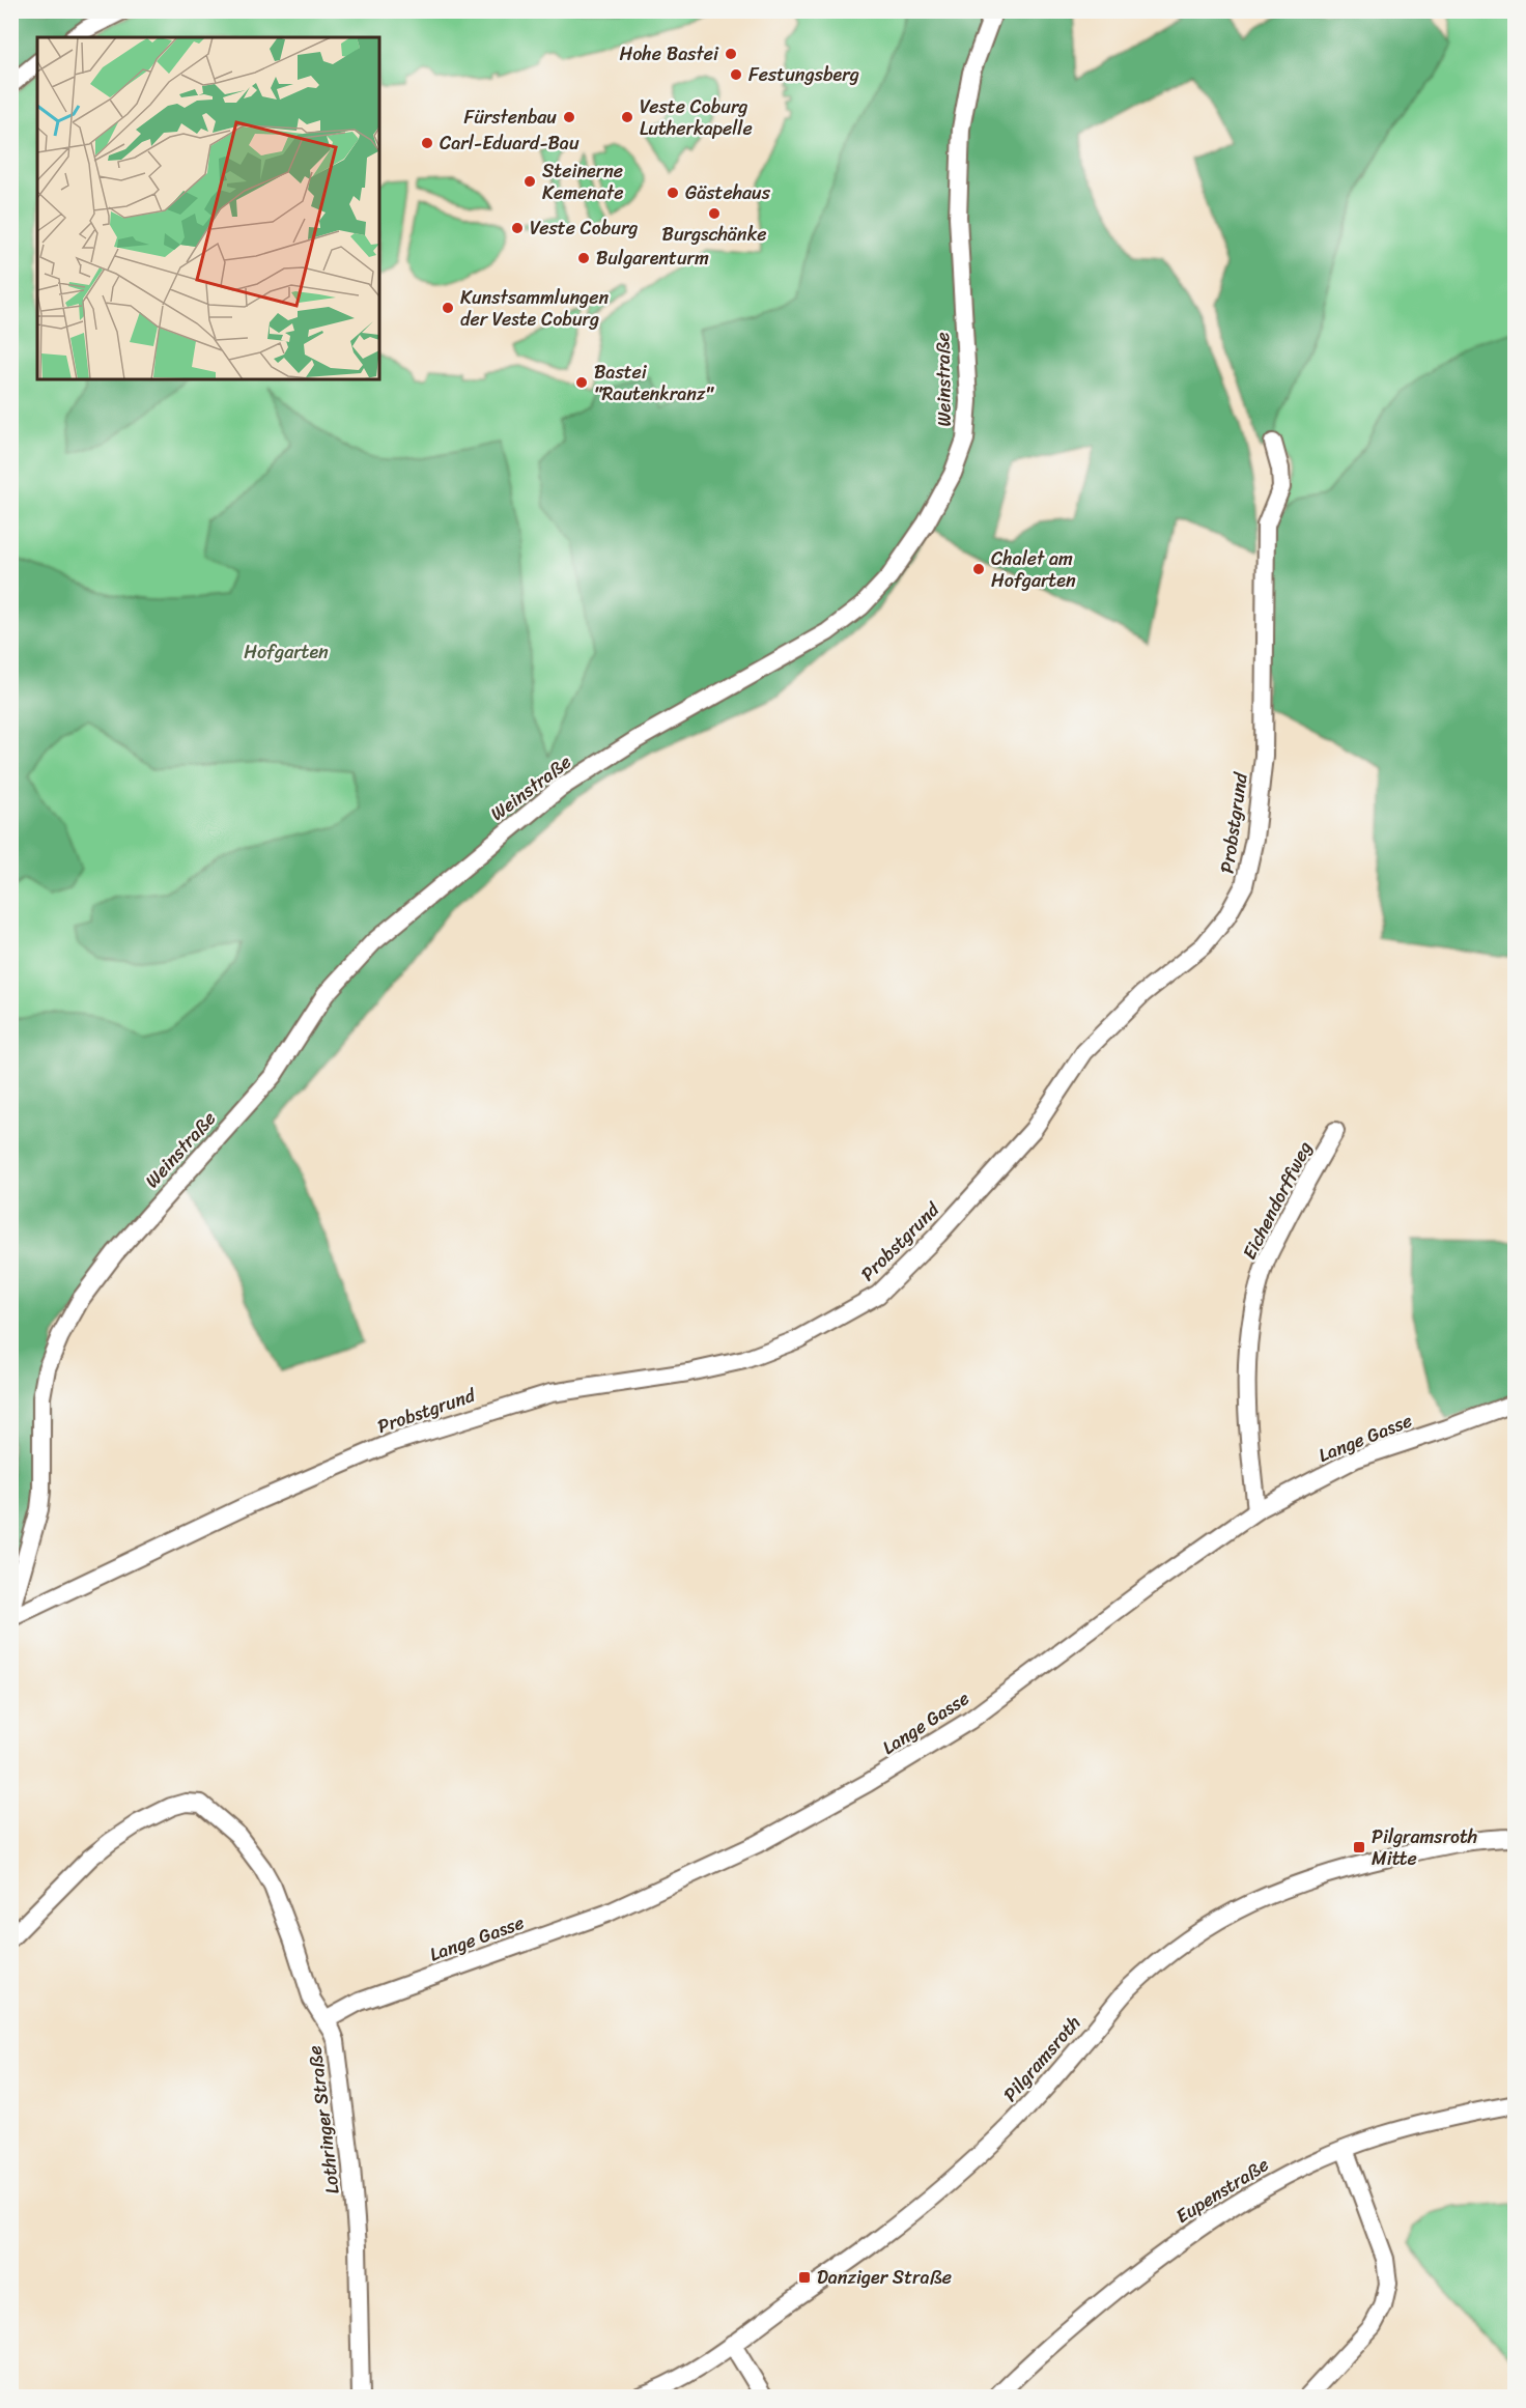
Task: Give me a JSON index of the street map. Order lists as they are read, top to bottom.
{
  "streets": {
    "street": [
      "Weinstraße",
      "Probstgrund",
      "Eichendorffweg",
      "Lange Gasse",
      "Pilgramsroth",
      "Lothringer Straße",
      "Eupenstraße"
    ]
  },
  "crossings": [
    ["Eichendorffweg", "Lange Gasse"],
    ["Lange Gasse", "Lothringer Straße"]
  ],
  "parks": ["Hofgarten"],
  "places": {
    "other": [
      "Hohe Bastei",
      "Festungsberg",
      "Fürstenbau",
      "Veste Coburg Lutherkapelle",
      "Carl-Eduard-Bau",
      "Steinerne Kemenate",
      "Gästehaus",
      "Burgschänke",
      "Veste Coburg",
      "Bulgarenturm",
      "Kunstsammlungen der Veste Coburg",
      "Bastei \"Rautenkranz\"",
      "Chalet am Hofgarten"
    ],
    "transit": ["Pilgramsroth Mitte", "Danziger Straße"]
  }
}
